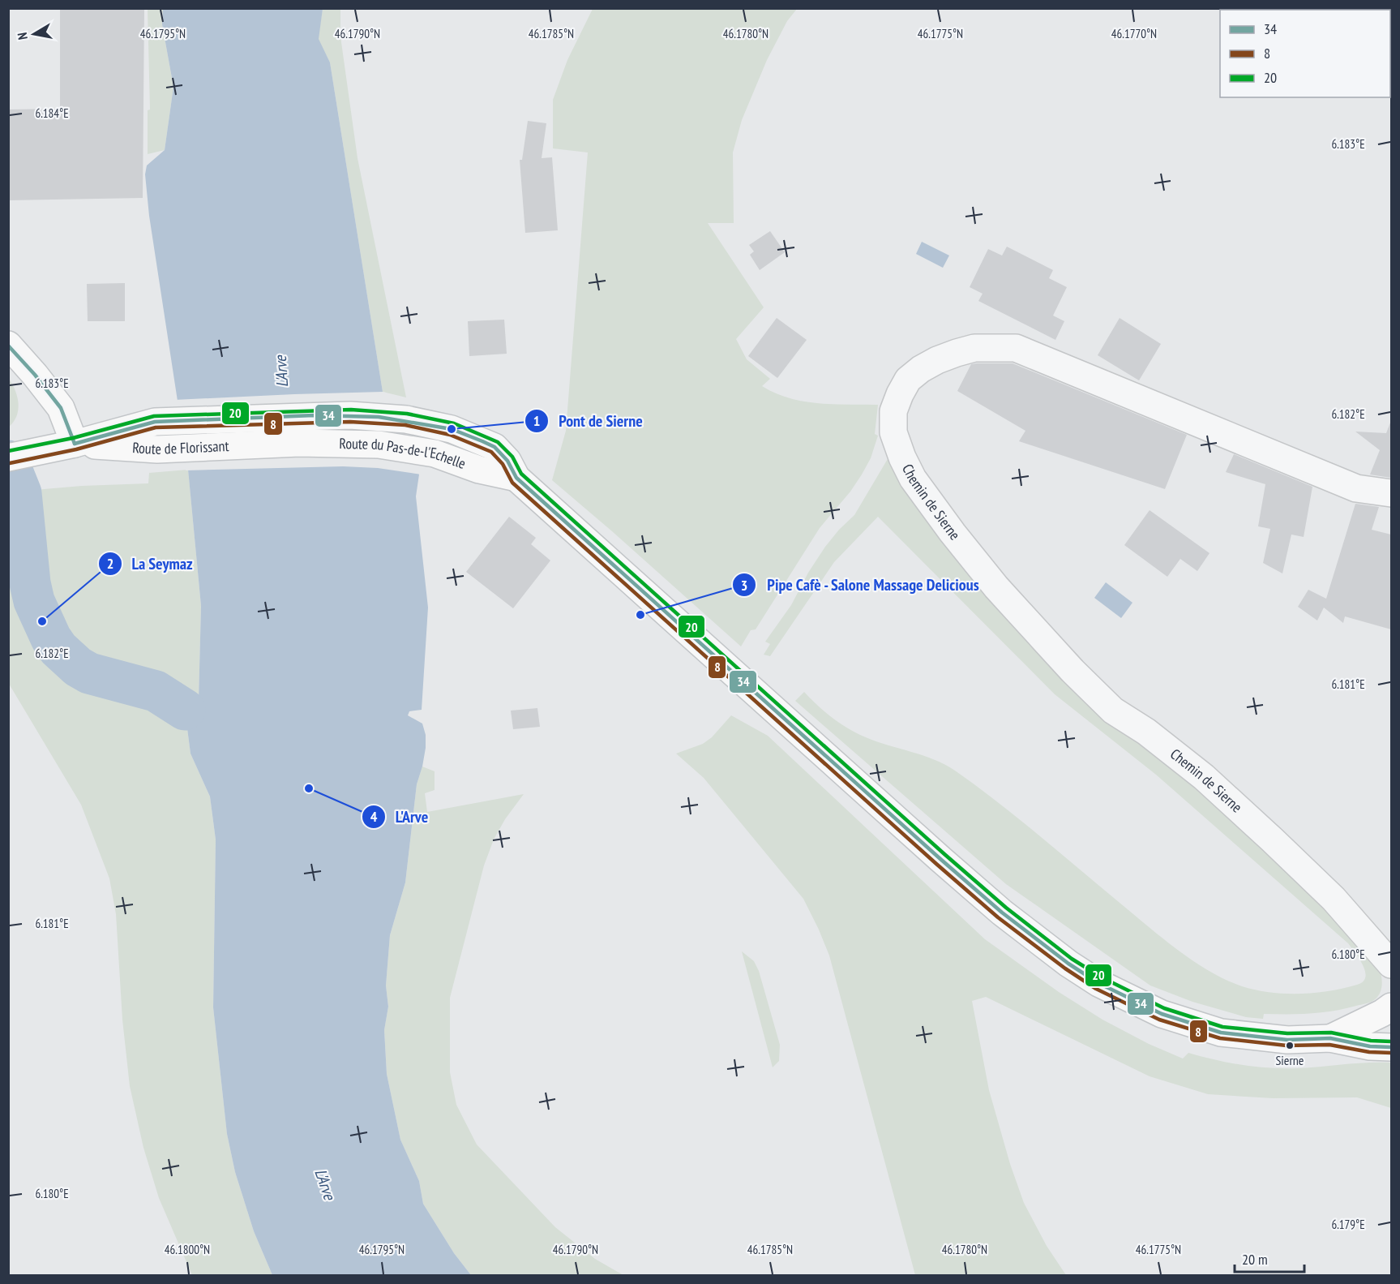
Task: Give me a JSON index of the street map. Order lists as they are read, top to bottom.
{
  "streets": {
    "main road": ["Route de Florissant", "Route du Pas-de-l'Echelle"],
    "street": ["Chemin de Sierne"]
  },
  "crossings": [
    ["Route de Florissant", "Route du Pas-de-l'Echelle"]
  ],
  "water": ["L'Arve"],
  "places": [
    "Pont de Sierne",
    "Pipe Cafè - Salone Massage Delicious",
    "La Seymaz",
    "L'Arve",
    "Sierne"
  ],
  "lines": ["transit line 34", "transit line 20", "transit line 8"],
  "legend": ["34", "8", "20"],
  "scale_bar": "20 m",
  "north": "left",
  "coordinates": [
    "46.1795°N",
    "46.1790°N",
    "46.1785°N",
    "46.1780°N",
    "46.1775°N",
    "46.1770°N",
    "6.184°E",
    "6.183°E",
    "6.182°E",
    "6.181°E",
    "6.180°E",
    "6.179°E",
    "46.1800°N"
  ]
}
